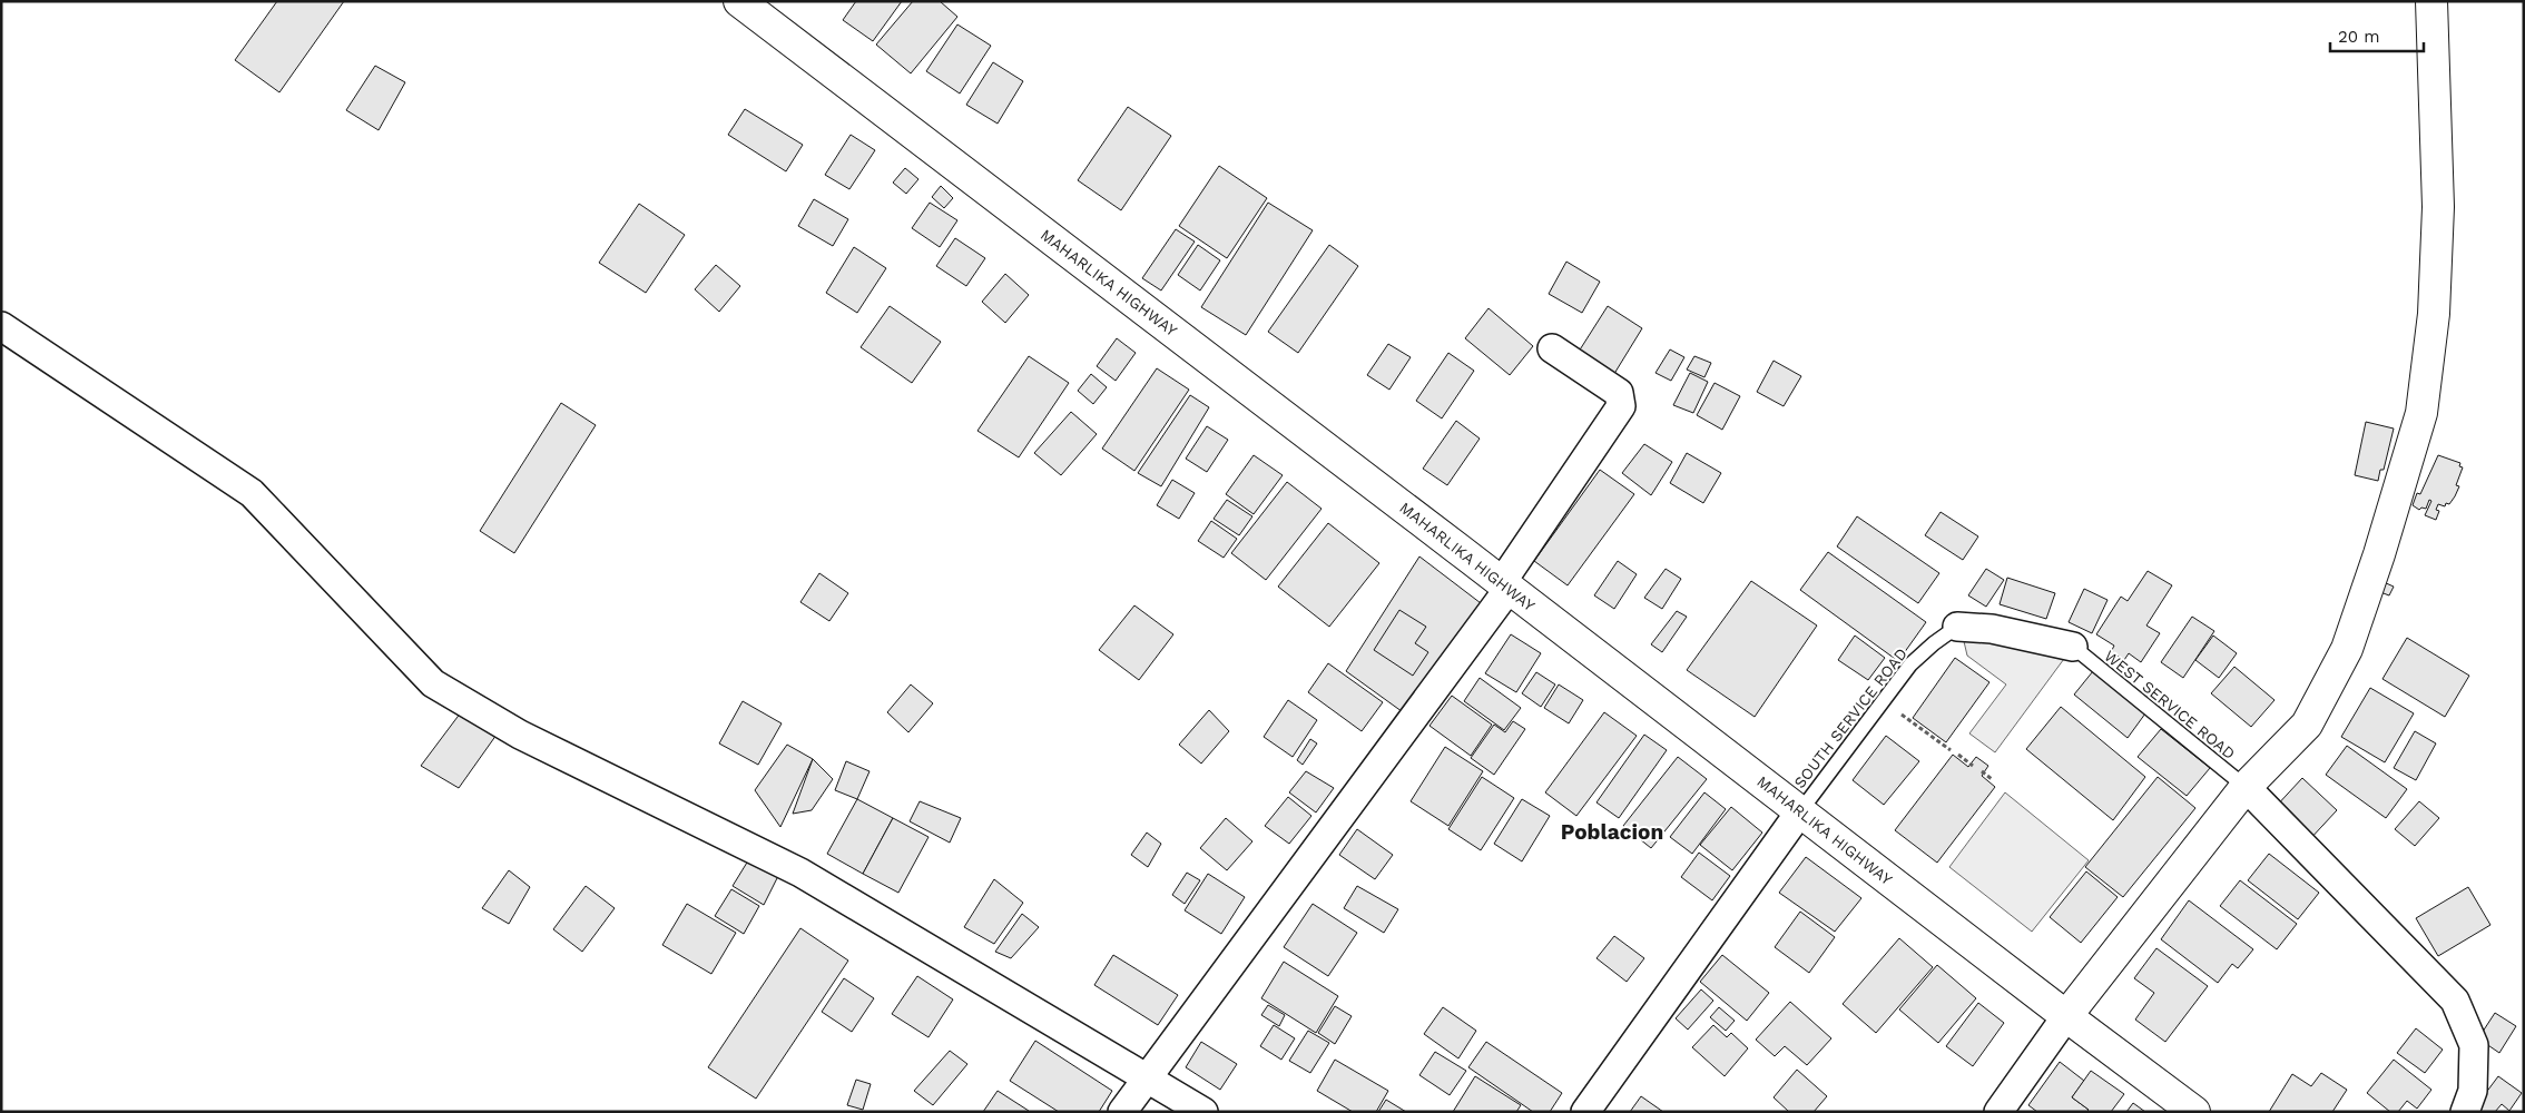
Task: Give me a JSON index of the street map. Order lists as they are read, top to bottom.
{
  "streets": {
    "main road": ["MAHARLIKA HIGHWAY"],
    "lane": ["WEST SERVICE ROAD", "SOUTH SERVICE ROAD"]
  },
  "crossings": [
    ["MAHARLIKA HIGHWAY", "SOUTH SERVICE ROAD"]
  ],
  "districts": ["Poblacion"],
  "scale_bar": "20 m"
}
